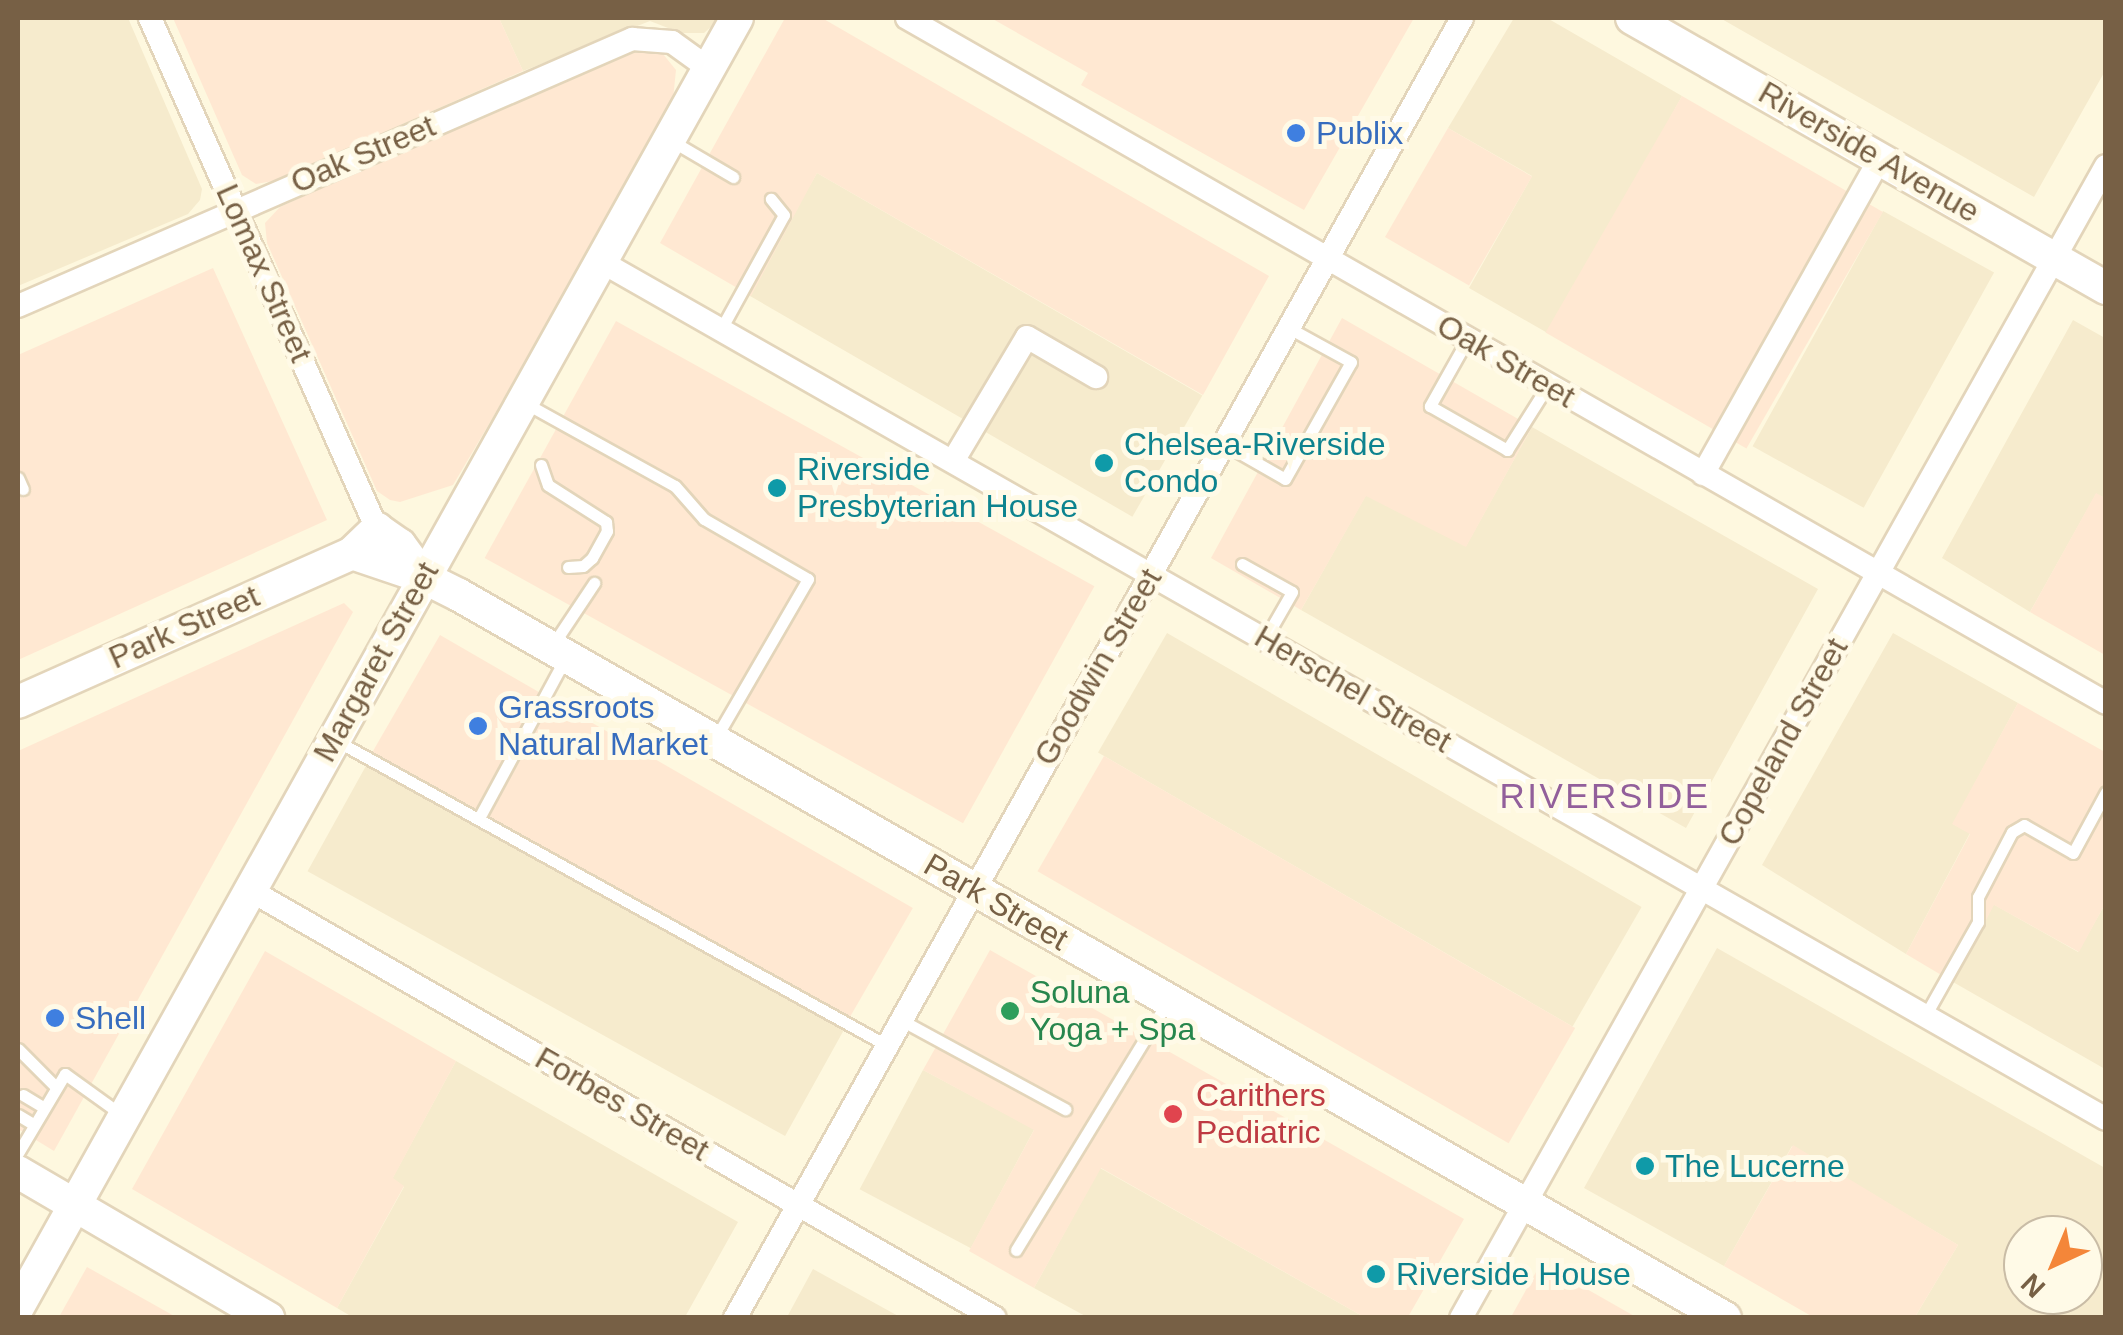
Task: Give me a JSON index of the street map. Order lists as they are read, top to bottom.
{
  "streets": {
    "street": [
      "Riverside Avenue",
      "Oak Street",
      "Lomax Street",
      "Park Street",
      "Margaret Street",
      "Goodwin Street",
      "Herschel Street",
      "Copeland Street",
      "Forbes Street"
    ]
  },
  "crossings": [
    ["Riverside Avenue", "Copeland Street"],
    ["Oak Street", "Lomax Street"],
    ["Oak Street", "Margaret Street"],
    ["Oak Street", "Goodwin Street"],
    ["Oak Street", "Copeland Street"],
    ["Lomax Street", "Park Street"],
    ["Park Street", "Margaret Street"],
    ["Park Street", "Goodwin Street"],
    ["Park Street", "Copeland Street"],
    ["Margaret Street", "Herschel Street"],
    ["Margaret Street", "Forbes Street"],
    ["Goodwin Street", "Herschel Street"],
    ["Goodwin Street", "Forbes Street"],
    ["Herschel Street", "Copeland Street"]
  ],
  "districts": ["RIVERSIDE"],
  "places": [
    "Publix",
    "Chelsea-Riverside Condo",
    "Riverside Presbyterian House",
    "Grassroots Natural Market",
    "Soluna Yoga + Spa",
    "Shell",
    "Carithers Pediatric",
    "The Lucerne",
    "Riverside House"
  ],
  "north": "bottom left"
}
